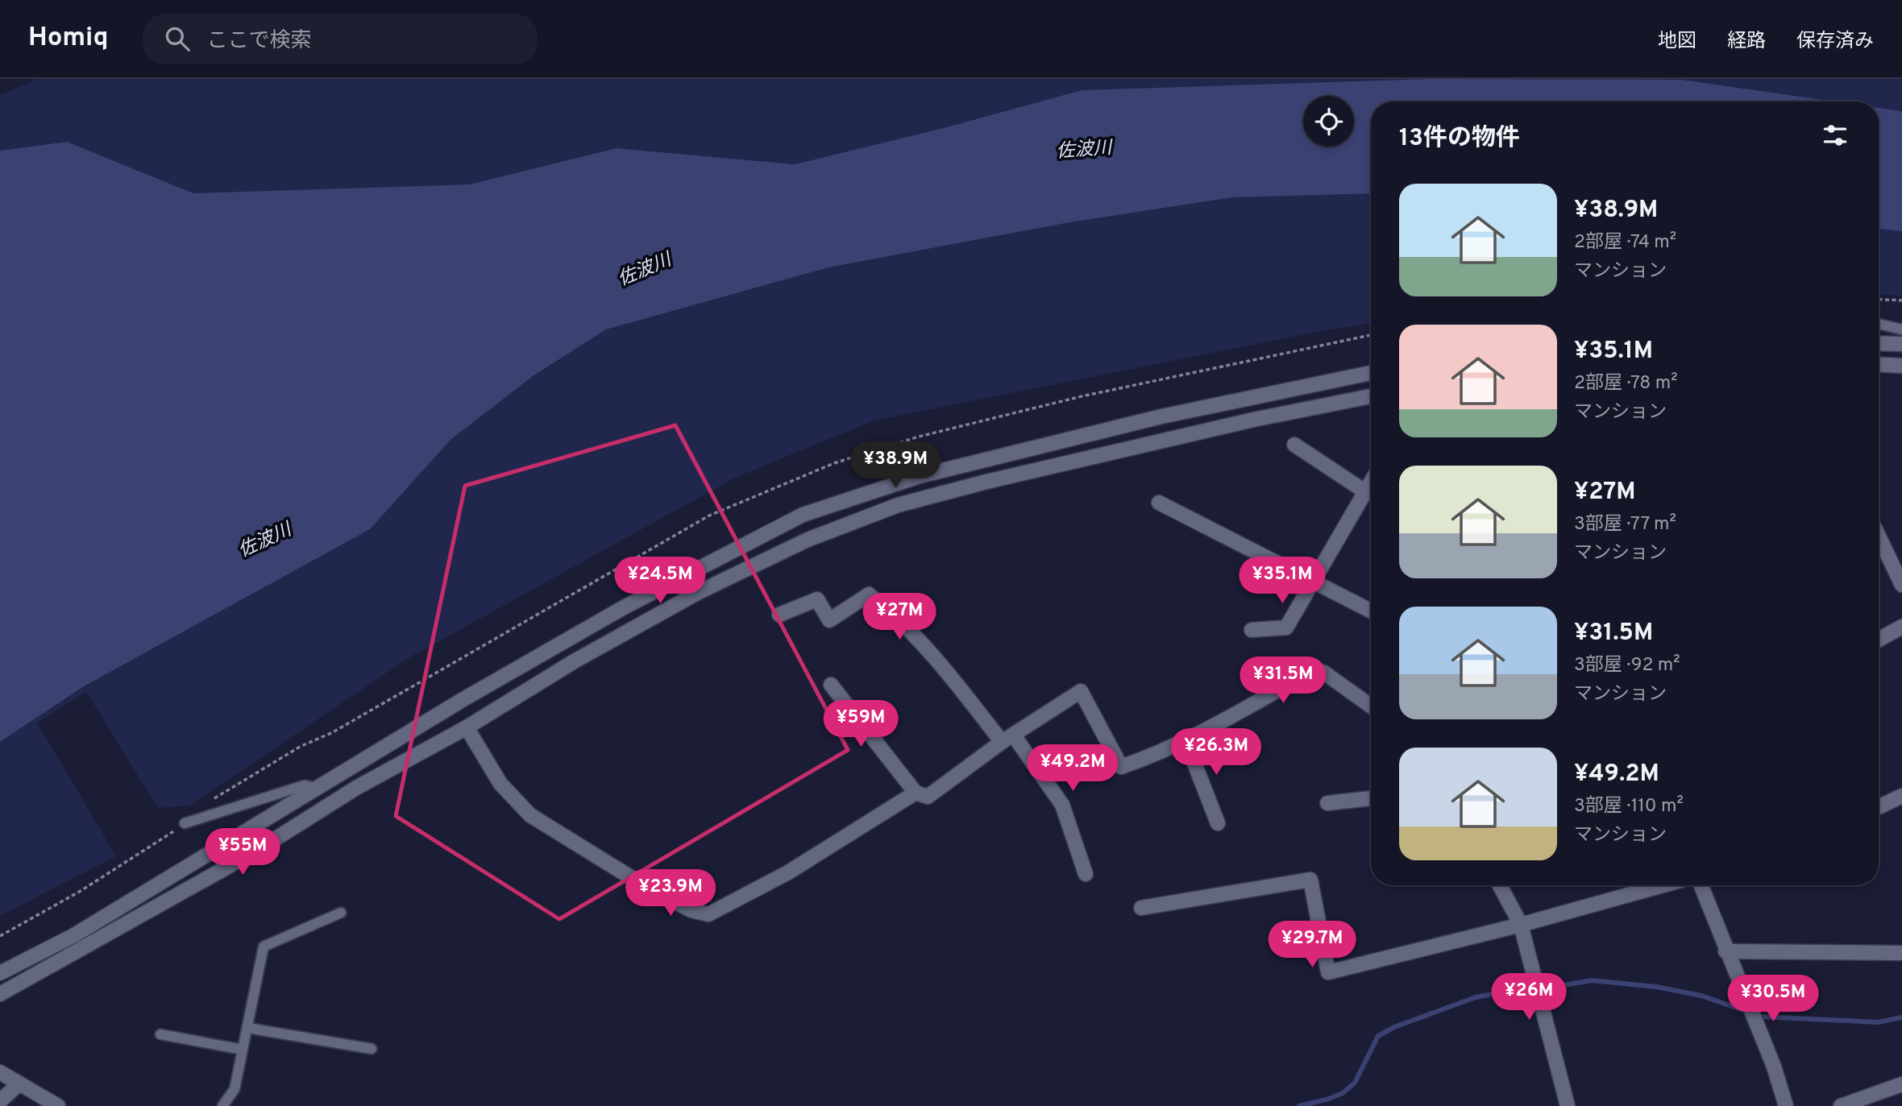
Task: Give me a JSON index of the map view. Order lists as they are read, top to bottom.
{
  "water": ["佐波川"],
  "page": {
    "header": "Homiq",
    "search": "ここで検索",
    "nav": ["地図", "経路", "保存済み"],
    "heading": "13件の物件",
    "list": [
      {
        "name": "¥38.9M",
        "note": "2部屋 · 74 m² · マンション"
      },
      {
        "name": "¥35.1M",
        "note": "2部屋 · 78 m² · マンション"
      },
      {
        "name": "¥27M",
        "note": "3部屋 · 77 m² · マンション"
      },
      {
        "name": "¥31.5M",
        "note": "3部屋 · 92 m² · マンション"
      },
      {
        "name": "¥49.2M",
        "note": "3部屋 · 110 m² · マンション"
      }
    ],
    "price": [
      "¥38.9M",
      "¥24.5M",
      "¥35.1M",
      "¥27M",
      "¥31.5M",
      "¥59M",
      "¥26.3M",
      "¥49.2M",
      "¥55M",
      "¥23.9M",
      "¥29.7M",
      "¥26M",
      "¥30.5M"
    ]
  }
}
